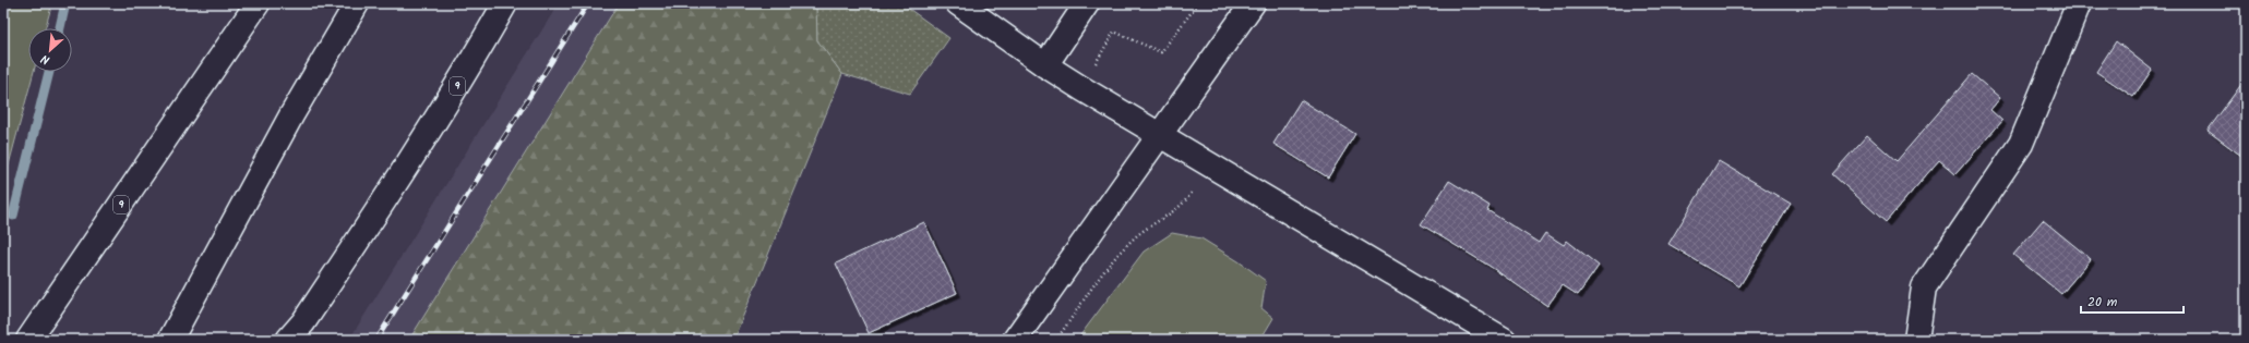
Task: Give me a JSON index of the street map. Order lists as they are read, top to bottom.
{
  "streets": {
    "street": ["9"]
  },
  "scale_bar": "20 m",
  "north": "bottom left"
}
